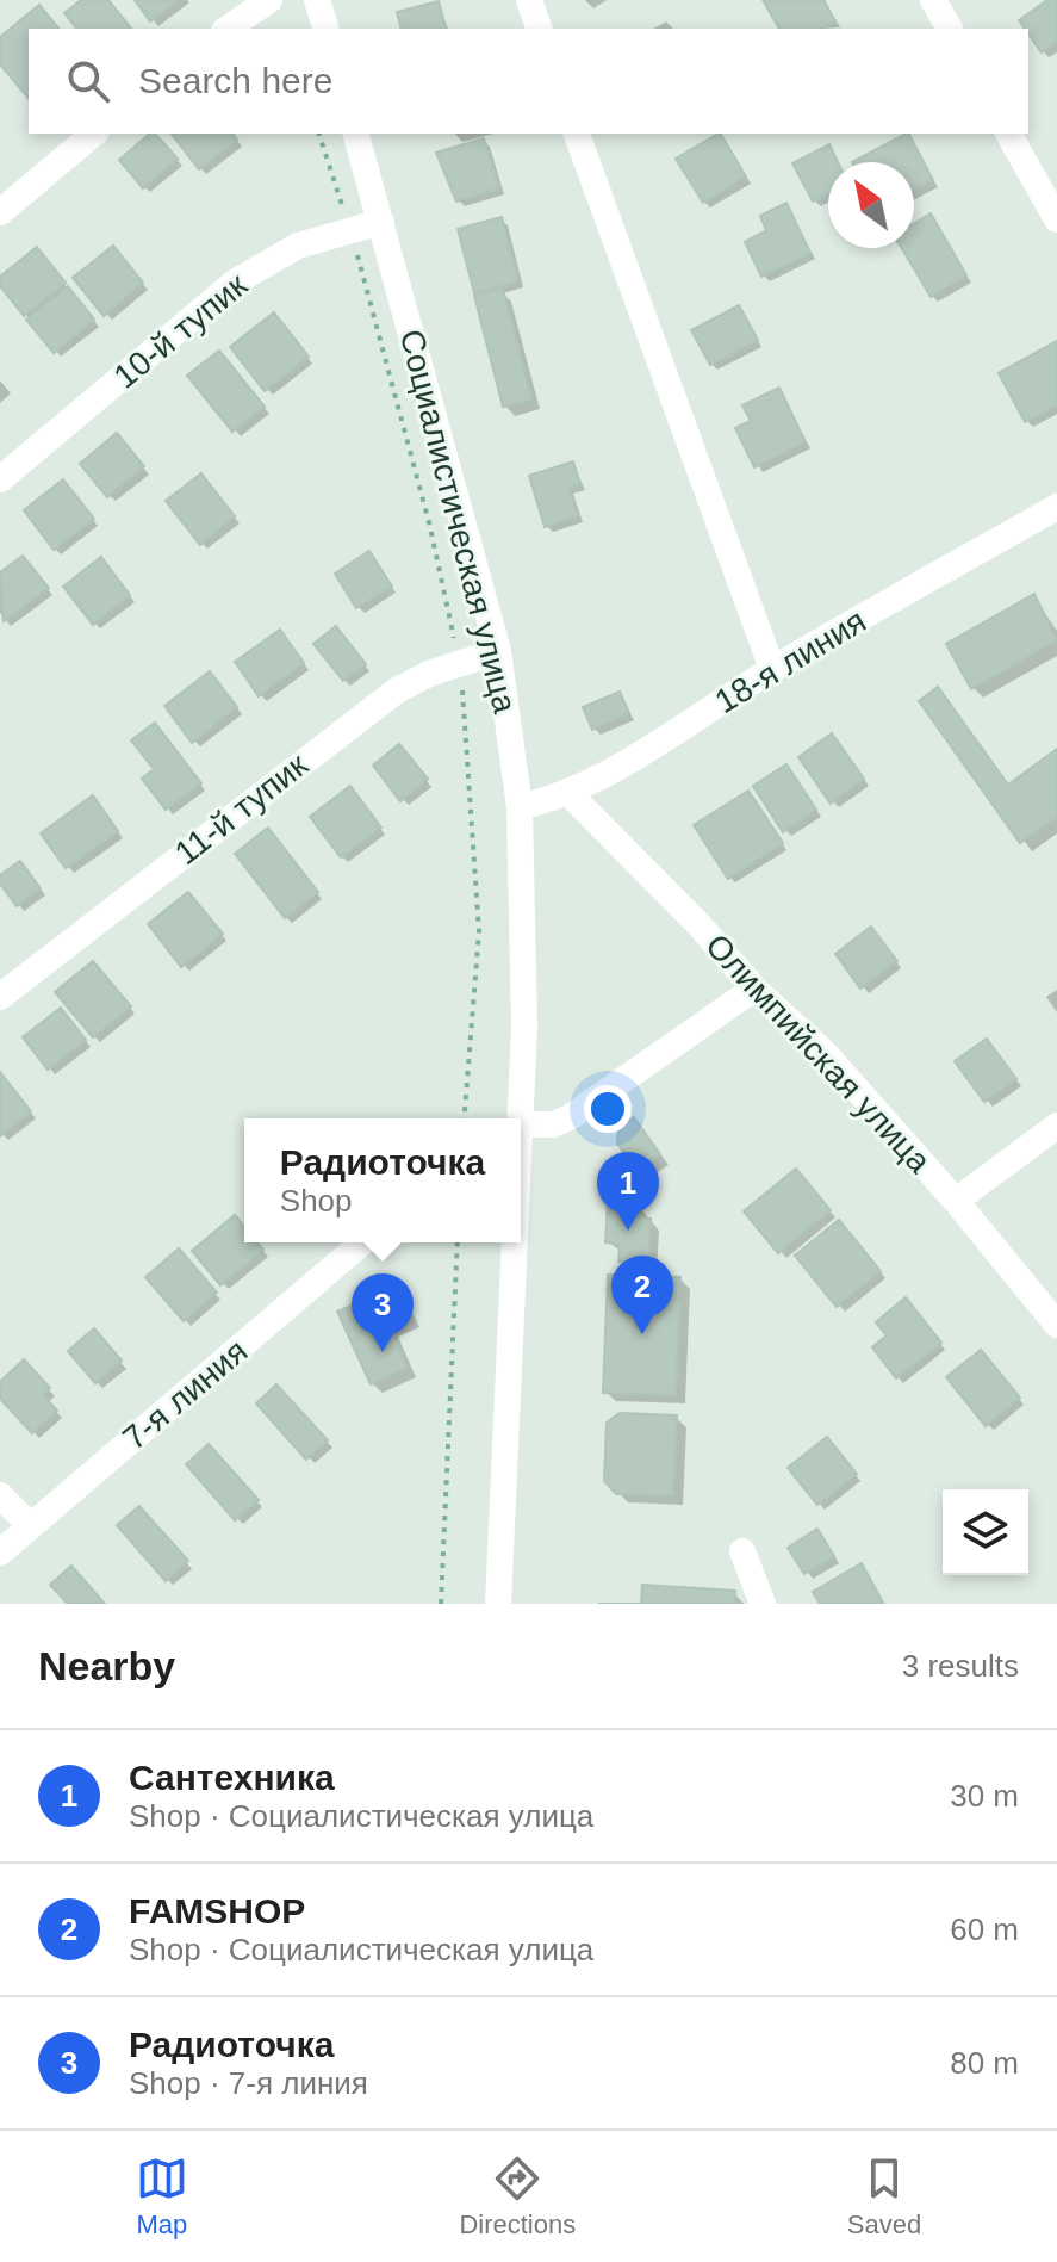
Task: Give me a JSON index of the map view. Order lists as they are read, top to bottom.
{
  "streets": {
    "street": [
      "10-й тупик",
      "Социалистическая улица",
      "18-я линия",
      "11-й тупик",
      "Олимпийская улица",
      "7-я линия"
    ]
  },
  "crossings": [
    ["10-й тупик", "Социалистическая улица"],
    ["Социалистическая улица", "18-я линия"],
    ["Социалистическая улица", "11-й тупик"],
    ["18-я линия", "Олимпийская улица"]
  ],
  "north": "top left",
  "page": {
    "search": "Search here",
    "popup": ["Радиоточка", "Shop"],
    "pins": ["1", "2", "3"],
    "heading": ["Nearby", "3 results"],
    "list": [
      {
        "mark": "1",
        "name": "Сантехника",
        "note": "Shop · Социалистическая улица",
        "value": "30 m"
      },
      {
        "mark": "2",
        "name": "FAMSHOP",
        "note": "Shop · Социалистическая улица",
        "value": "60 m"
      },
      {
        "mark": "3",
        "name": "Радиоточка",
        "note": "Shop · 7-я линия",
        "value": "80 m"
      }
    ],
    "nav": ["Map", "Directions", "Saved"]
  }
}
